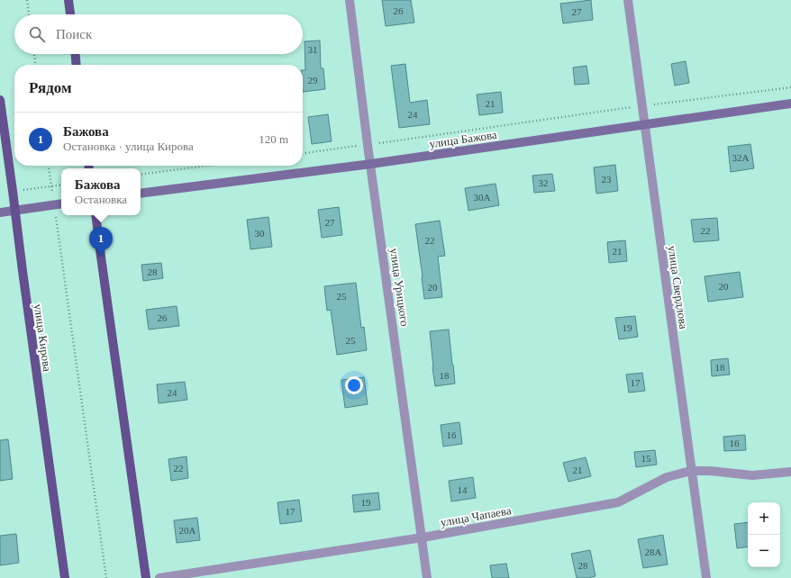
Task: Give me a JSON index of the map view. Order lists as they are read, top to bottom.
{
  "streets": {
    "main road": ["улица Кирова"],
    "street": [
      "улица Бажова",
      "улица Урицкого",
      "улица Свердлова",
      "улица Чапаева"
    ]
  },
  "crossings": [
    ["улица Бажова", "улица Урицкого"],
    ["улица Бажова", "улица Свердлова"],
    ["улица Урицкого", "улица Чапаева"],
    ["улица Свердлова", "улица Чапаева"]
  ],
  "house_numbers": [
    "26",
    "27",
    "31",
    "29",
    "21",
    "24",
    "32А",
    "23",
    "32",
    "30А",
    "27",
    "22",
    "30",
    "22",
    "21",
    "28",
    "20",
    "20",
    "25",
    "26",
    "19",
    "25",
    "18",
    "18",
    "17",
    "24",
    "16",
    "16",
    "15",
    "22",
    "21",
    "14",
    "19",
    "17",
    "20А",
    "28А",
    "28"
  ],
  "page": {
    "search": "Поиск",
    "heading": "Рядом",
    "list": [
      {
        "mark": "1",
        "name": "Бажова",
        "note": "Остановка · улица Кирова",
        "value": "120 m"
      }
    ],
    "popup": ["Бажова", "Остановка"],
    "pins": "1",
    "map_buttons": ["+", "−"]
  }
}
